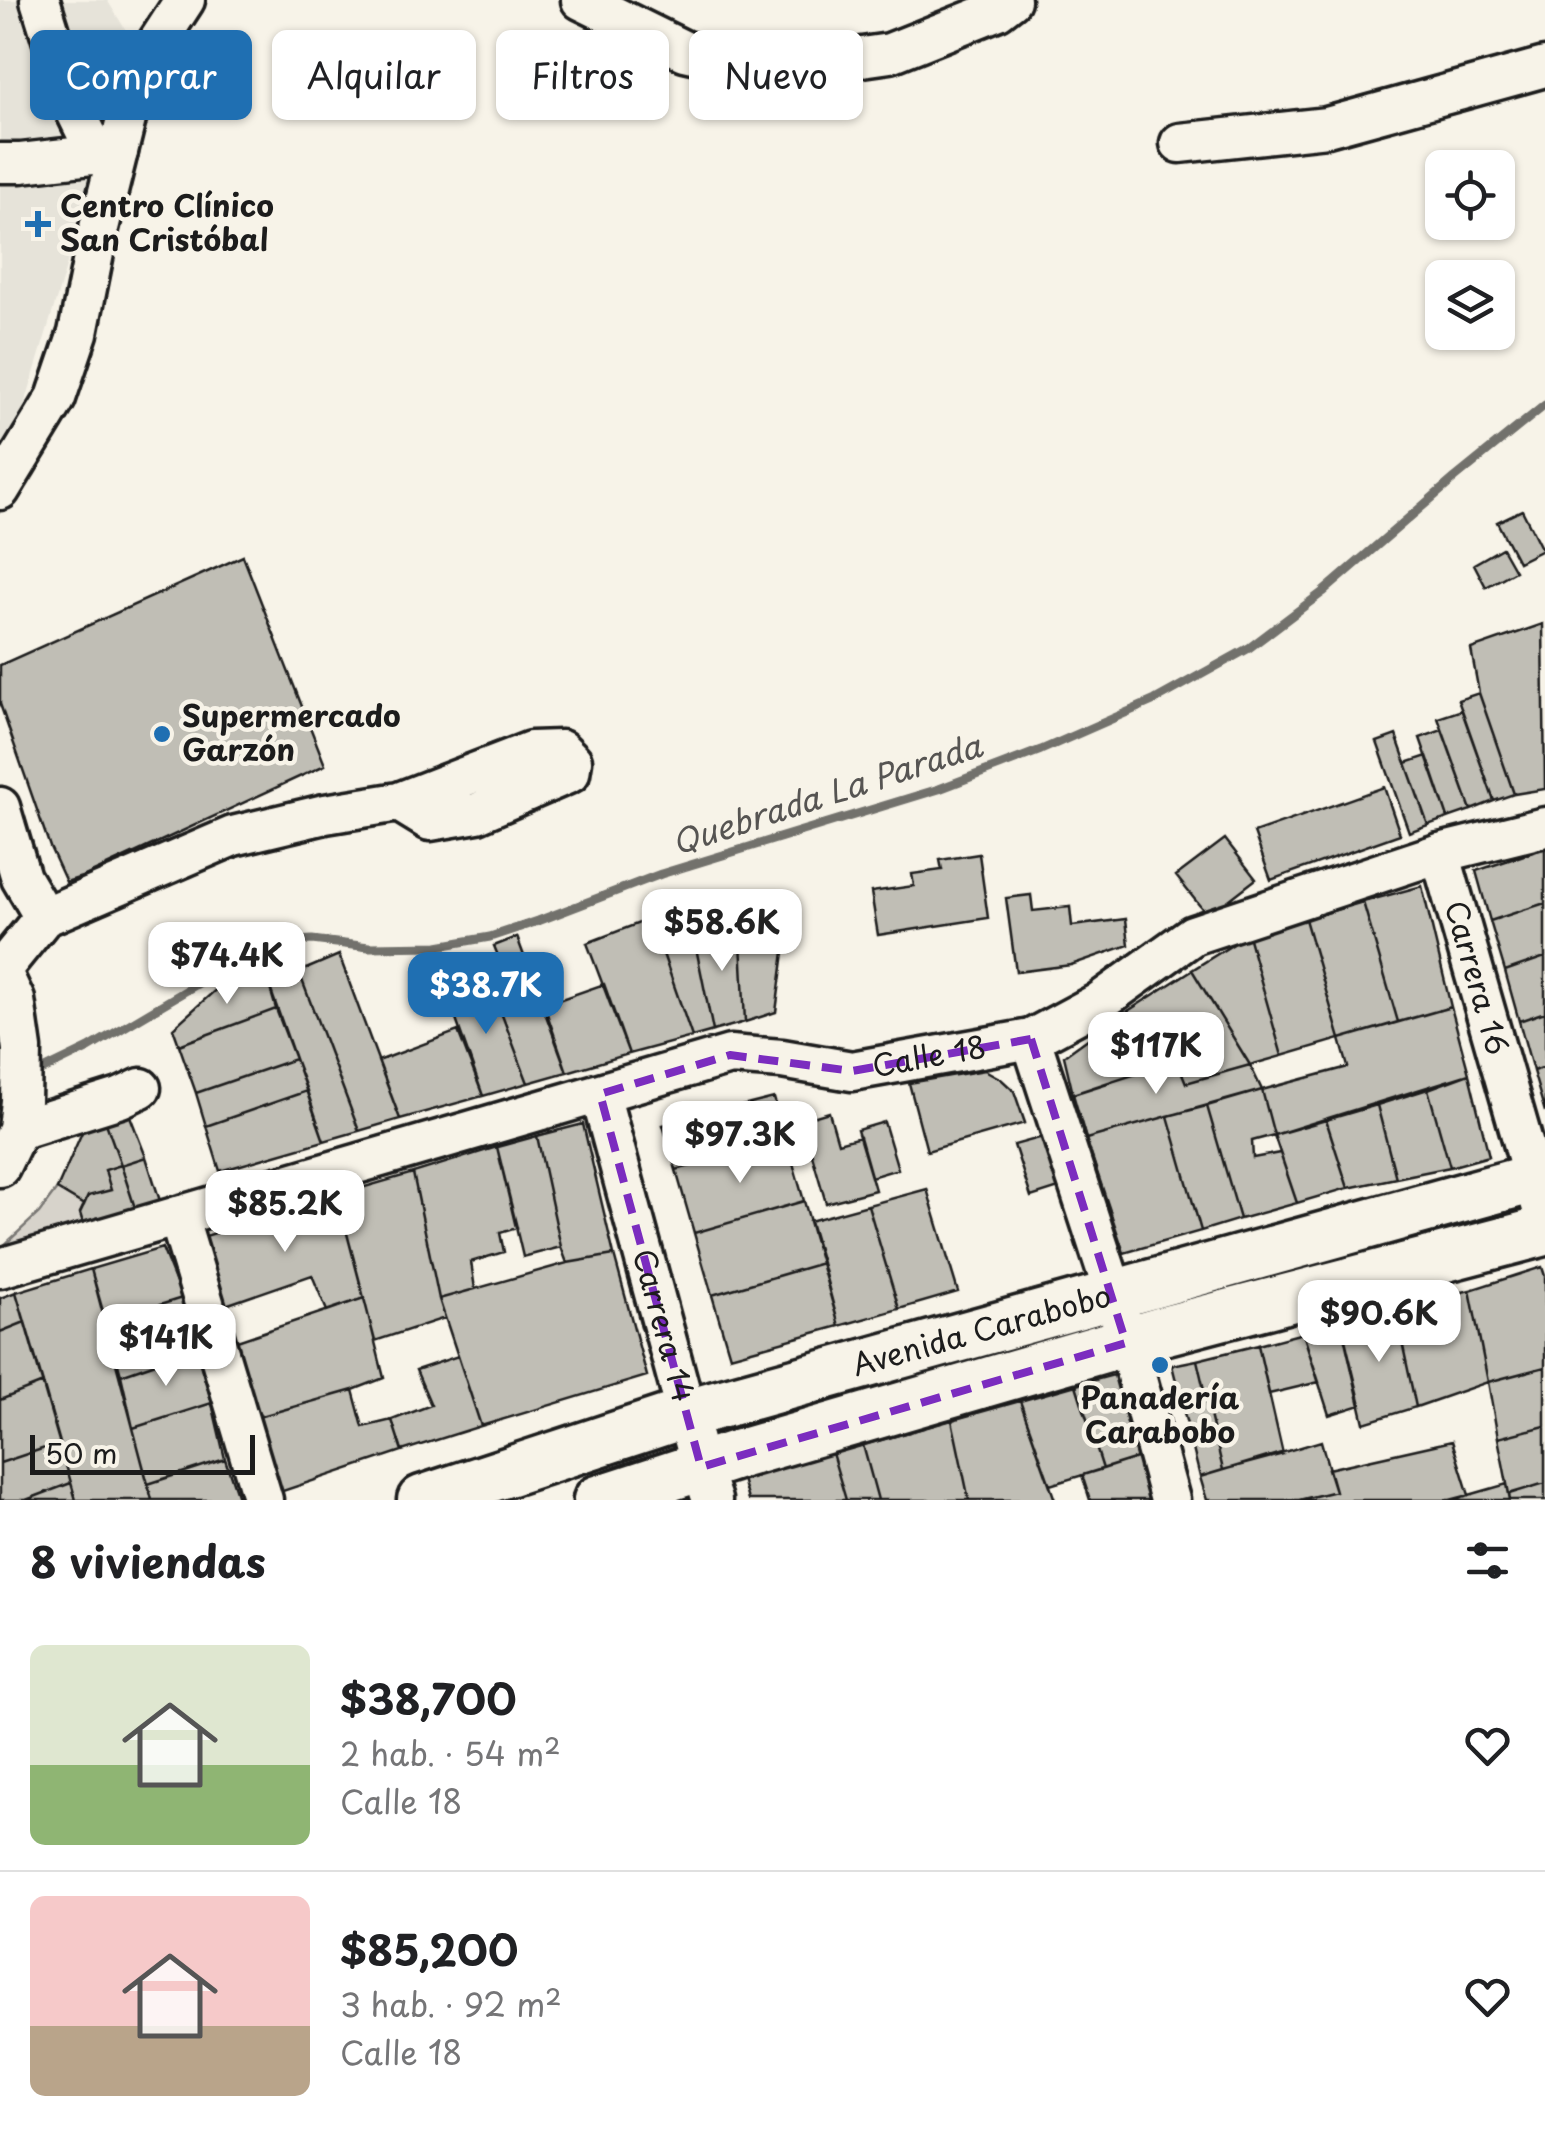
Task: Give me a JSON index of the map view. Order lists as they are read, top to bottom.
{
  "streets": {
    "main road": ["Avenida Carabobo"],
    "street": ["Carrera 16", "Calle 18", "Carrera 14"]
  },
  "crossings": [
    ["Carrera 16", "Calle 18"],
    ["Carrera 16", "Avenida Carabobo"],
    ["Calle 18", "Carrera 14"],
    ["Carrera 14", "Avenida Carabobo"]
  ],
  "water": ["Quebrada La Parada"],
  "places": {
    "health": ["Centro Clínico San Cristóbal"],
    "other": ["Supermercado Garzón", "Panadería Carabobo"]
  },
  "scale_bar": "50 m",
  "page": {
    "chip": [
      "Comprar",
      "Alquilar",
      "Filtros",
      "Nuevo"
    ],
    "price": [
      "$58.6K",
      "$74.4K",
      "$38.7K",
      "$117K",
      "$97.3K",
      "$85.2K",
      "$90.6K",
      "$141K"
    ],
    "scale": "50 m",
    "heading": "8 viviendas",
    "list": [
      {
        "name": "$38,700",
        "note": "2 hab. · 54 m² · Calle 18"
      },
      {
        "name": "$85,200",
        "note": "3 hab. · 92 m² · Calle 18"
      }
    ]
  }
}
